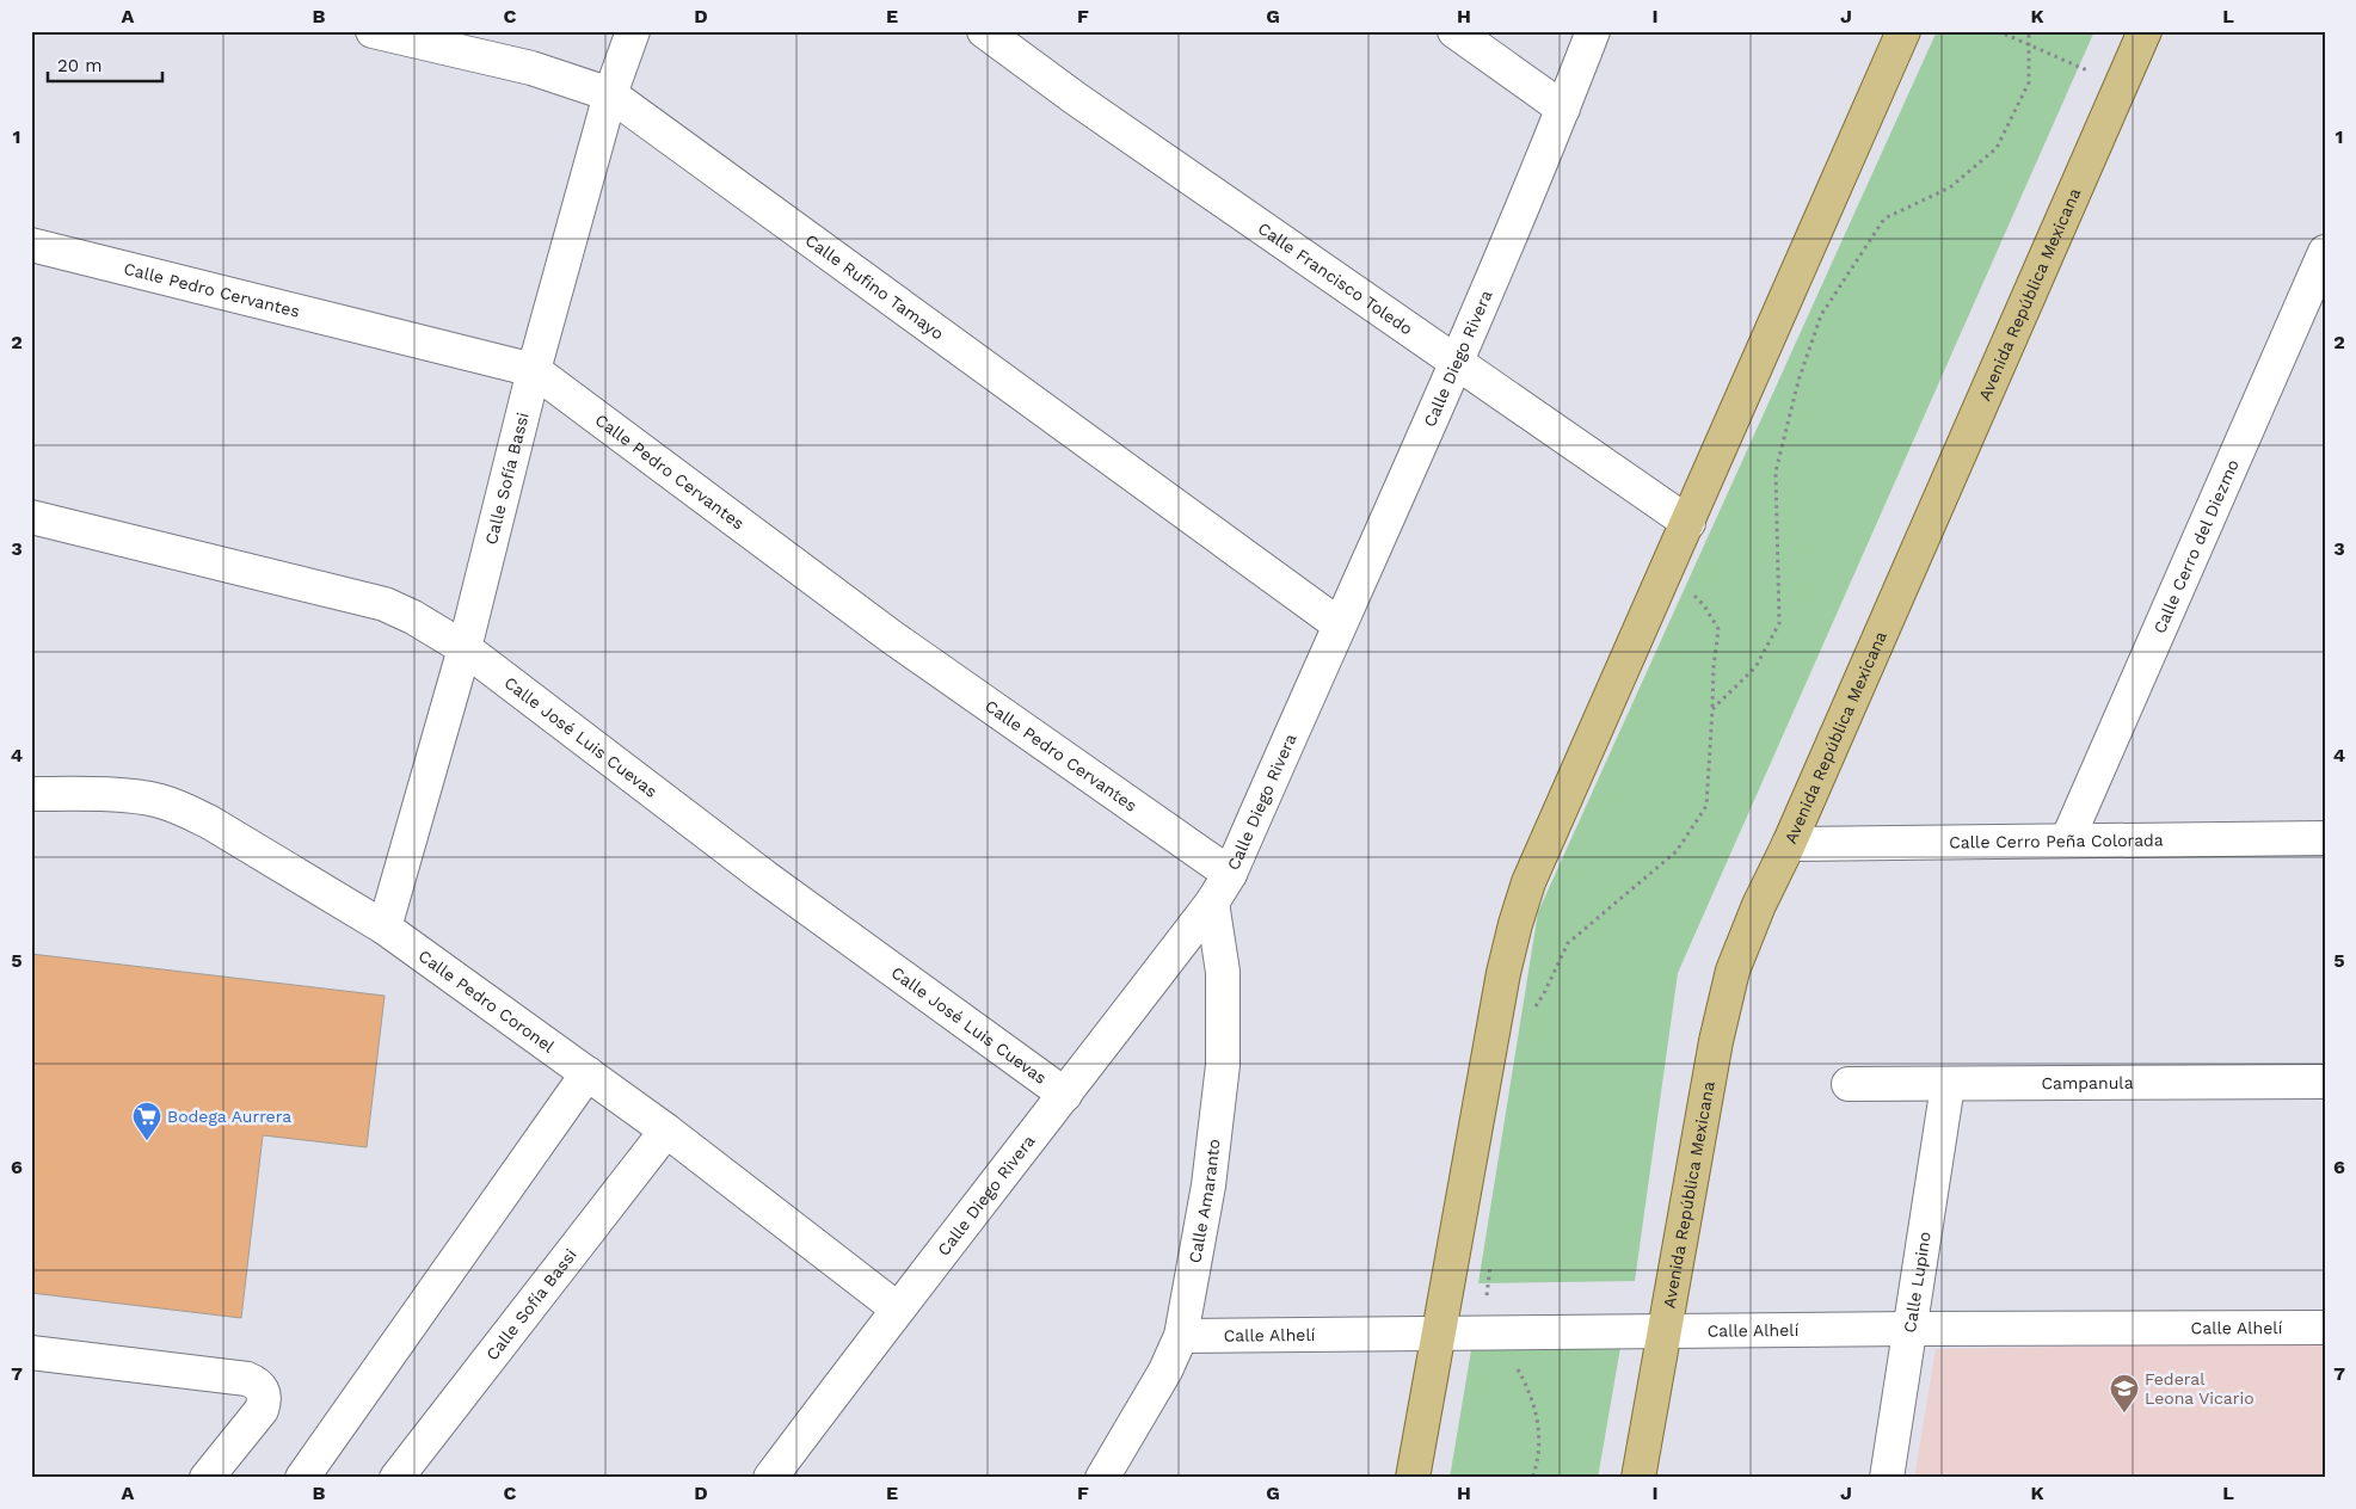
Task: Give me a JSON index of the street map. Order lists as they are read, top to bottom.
{
  "streets": {
    "main road": ["Avenida República Mexicana"],
    "street": [
      "Calle Francisco Toledo",
      "Calle Rufino Tamayo",
      "Calle Pedro Cervantes",
      "Calle Diego Rivera",
      "Calle Sofía Bassi",
      "Calle Cerro del Diezmo",
      "Calle José Luis Cuevas",
      "Calle Cerro Peña Colorada",
      "Calle Pedro Coronel",
      "Campanula",
      "Calle Amaranto",
      "Calle Lupino",
      "Calle Alhelí"
    ]
  },
  "crossings": [
    ["Calle Francisco Toledo", "Calle Diego Rivera"],
    ["Calle Rufino Tamayo", "Calle Diego Rivera"],
    ["Calle Rufino Tamayo", "Calle Sofía Bassi"],
    ["Calle Pedro Cervantes", "Calle Diego Rivera"],
    ["Calle Pedro Cervantes", "Calle Sofía Bassi"],
    ["Avenida República Mexicana", "Calle Cerro Peña Colorada"],
    ["Avenida República Mexicana", "Calle Alhelí"],
    ["Calle Diego Rivera", "Calle José Luis Cuevas"],
    ["Calle Diego Rivera", "Calle Pedro Coronel"],
    ["Calle Diego Rivera", "Calle Amaranto"],
    ["Calle Sofía Bassi", "Calle José Luis Cuevas"],
    ["Calle Sofía Bassi", "Calle Pedro Coronel"],
    ["Calle Cerro del Diezmo", "Calle Cerro Peña Colorada"],
    ["Campanula", "Calle Lupino"],
    ["Calle Amaranto", "Calle Alhelí"],
    ["Calle Lupino", "Calle Alhelí"]
  ],
  "places": {
    "supermarket": ["Bodega Aurrera"],
    "school or university": ["Federal Leona Vicario"]
  },
  "scale_bar": "20 m",
  "grid": {
    "columns": [
      "A",
      "B",
      "C",
      "D",
      "E",
      "F",
      "G",
      "H",
      "I",
      "J",
      "K",
      "L"
    ],
    "rows": [
      "1",
      "2",
      "3",
      "4",
      "5",
      "6",
      "7"
    ]
  }
}
